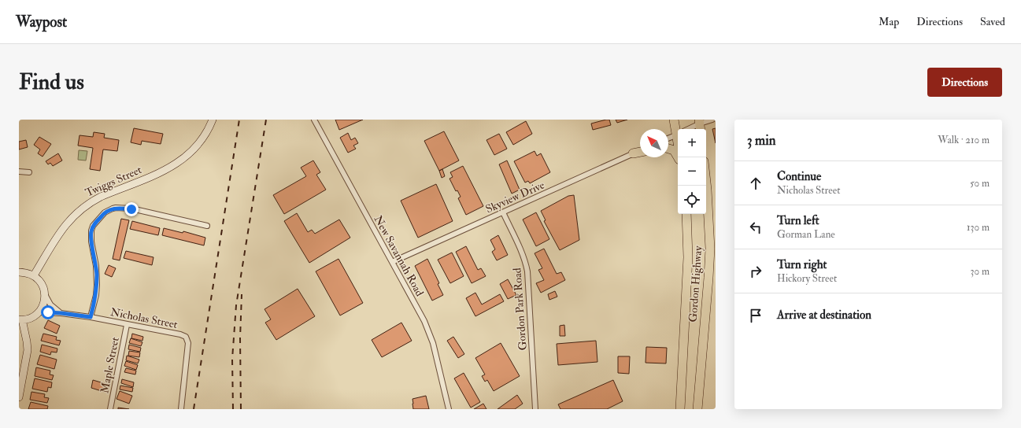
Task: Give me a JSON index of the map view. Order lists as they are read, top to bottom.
{
  "streets": {
    "highway": ["Gordon Highway"],
    "main road": ["Twiggs Street"],
    "street": [
      "Skyview Drive",
      "New Savannah Road",
      "Gordon Park Road",
      "Nicholas Street",
      "Maple Street"
    ]
  },
  "crossings": [
    ["Skyview Drive", "New Savannah Road"],
    ["Skyview Drive", "Gordon Park Road"],
    ["Nicholas Street", "Maple Street"]
  ],
  "north": "top left",
  "page": {
    "header": "Waypost",
    "nav": ["Map", "Directions", "Saved"],
    "buttons": "Directions",
    "title": "Find us",
    "heading": ["3 min", "Walk · 210 m"],
    "map_buttons": ["+", "−"],
    "list": [
      ["Continue", "Nicholas Street", "50 m"],
      ["Turn left", "Gorman Lane", "130 m"],
      ["Turn right", "Hickory Street", "30 m"],
      "Arrive at destination"
    ]
  }
}
